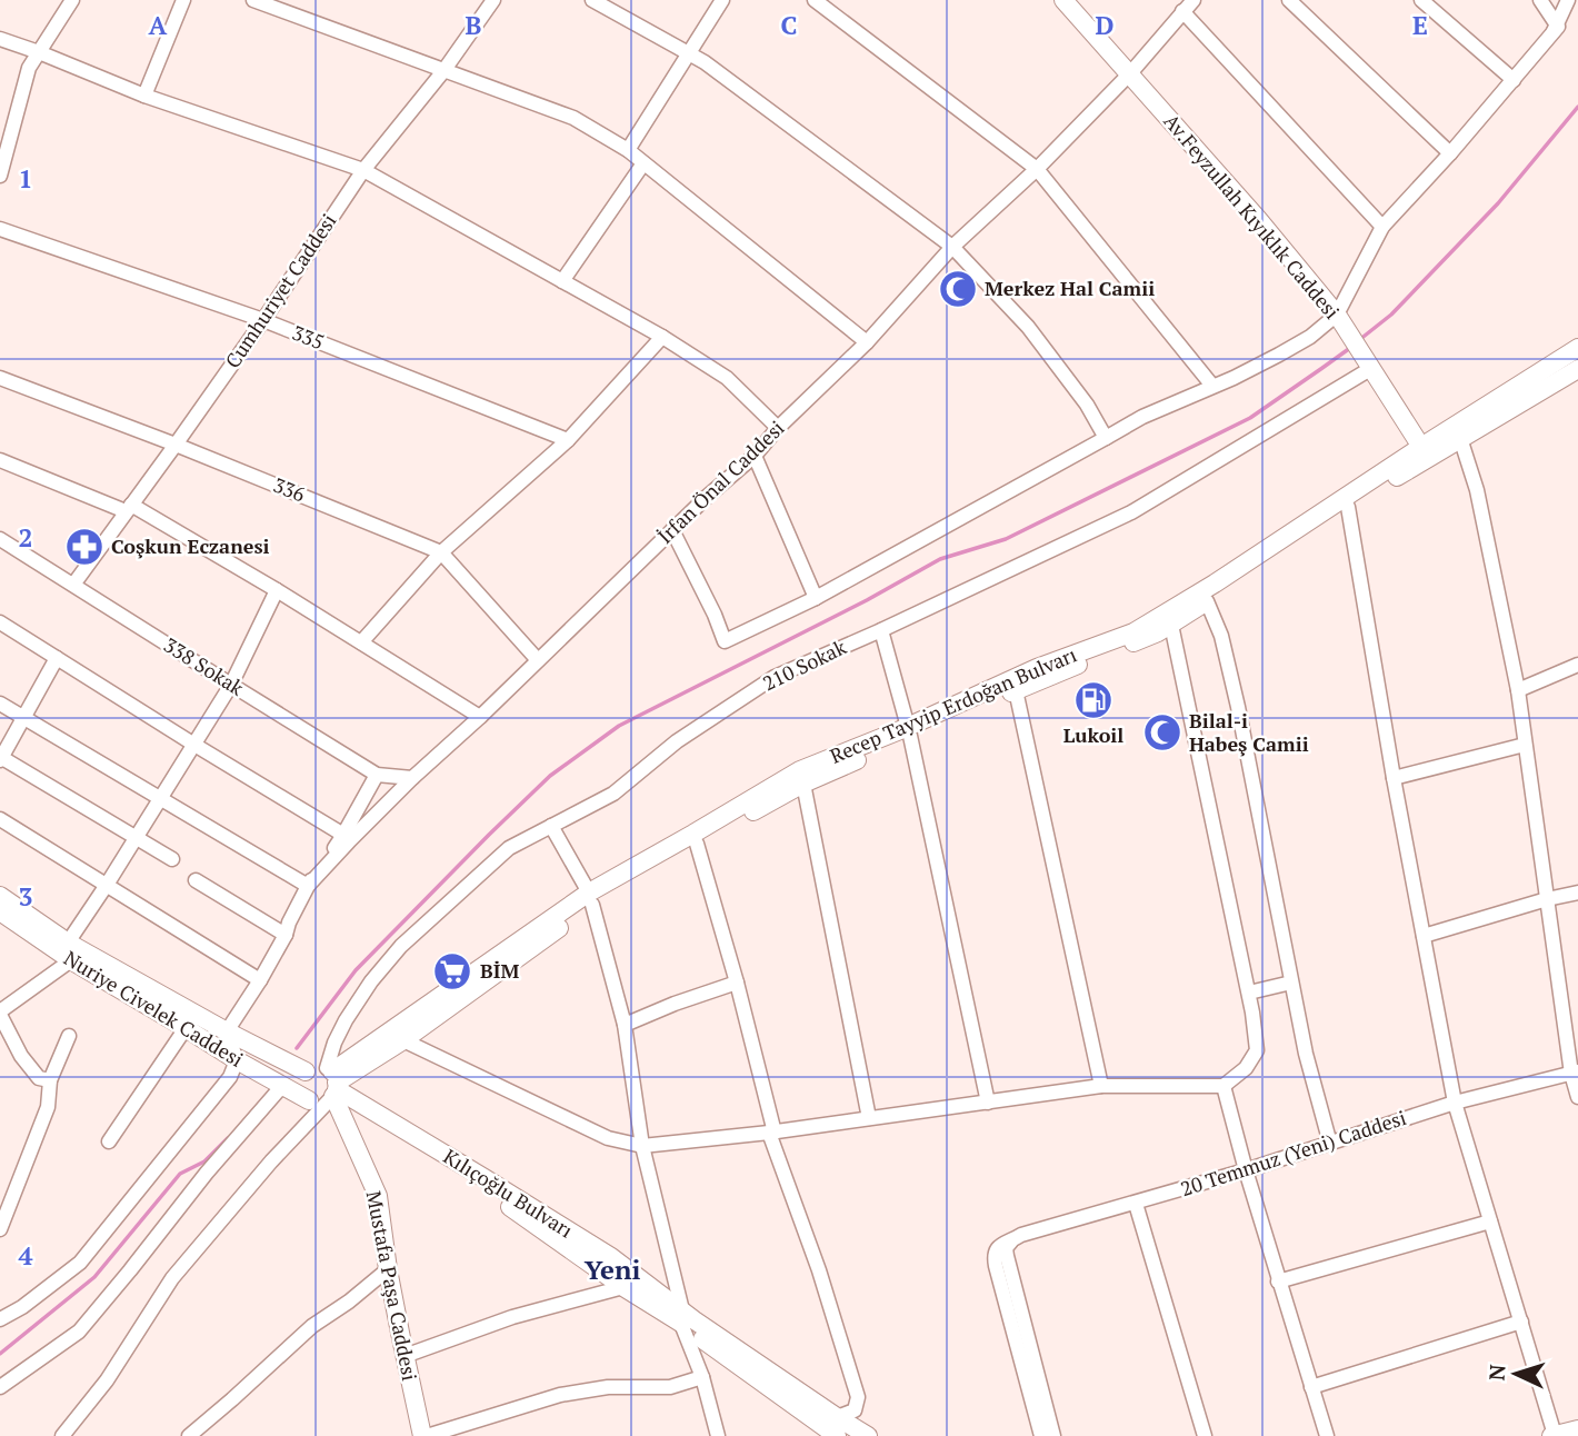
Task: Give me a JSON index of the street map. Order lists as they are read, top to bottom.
{
  "streets": {
    "street": [
      "Av.Feyzullah Kıyıklık Caddesi",
      "Cumhuriyet Caddesi",
      "335",
      "İrfan Önal Caddesi",
      "336",
      "210 Sokak",
      "338 Sokak",
      "Recep Tayyip Erdoğan Bulvarı",
      "Nuriye Civelek Caddesi",
      "20 Temmuz (Yeni) Caddesi",
      "Kılıçoğlu Bulvarı",
      "Mustafa Paşa Caddesi"
    ]
  },
  "crossings": [
    ["Av.Feyzullah Kıyıklık Caddesi", "İrfan Önal Caddesi"],
    ["Av.Feyzullah Kıyıklık Caddesi", "210 Sokak"],
    ["Av.Feyzullah Kıyıklık Caddesi", "Recep Tayyip Erdoğan Bulvarı"],
    ["Cumhuriyet Caddesi", "335"],
    ["Cumhuriyet Caddesi", "336"],
    ["Cumhuriyet Caddesi", "338 Sokak"],
    ["İrfan Önal Caddesi", "336"],
    ["İrfan Önal Caddesi", "338 Sokak"],
    ["İrfan Önal Caddesi", "Nuriye Civelek Caddesi"],
    ["210 Sokak", "Recep Tayyip Erdoğan Bulvarı"],
    ["210 Sokak", "Nuriye Civelek Caddesi"],
    ["210 Sokak", "Kılıçoğlu Bulvarı"],
    ["210 Sokak", "Mustafa Paşa Caddesi"],
    ["Recep Tayyip Erdoğan Bulvarı", "Nuriye Civelek Caddesi"],
    ["Recep Tayyip Erdoğan Bulvarı", "Kılıçoğlu Bulvarı"],
    ["Recep Tayyip Erdoğan Bulvarı", "Mustafa Paşa Caddesi"],
    ["Nuriye Civelek Caddesi", "Kılıçoğlu Bulvarı"],
    ["Nuriye Civelek Caddesi", "Mustafa Paşa Caddesi"],
    ["Kılıçoğlu Bulvarı", "Mustafa Paşa Caddesi"]
  ],
  "districts": ["Yeni"],
  "places": {
    "mosque": ["Merkez Hal Camii", "Bilal-i Habeş Camii"],
    "pharmacy": ["Coşkun Eczanesi"],
    "fuel station": ["Lukoil"],
    "supermarket": ["BİM"]
  },
  "north": "left",
  "grid": {
    "columns": [
      "A",
      "B",
      "C",
      "D",
      "E"
    ],
    "rows": [
      "1",
      "2",
      "3",
      "4"
    ]
  }
}
